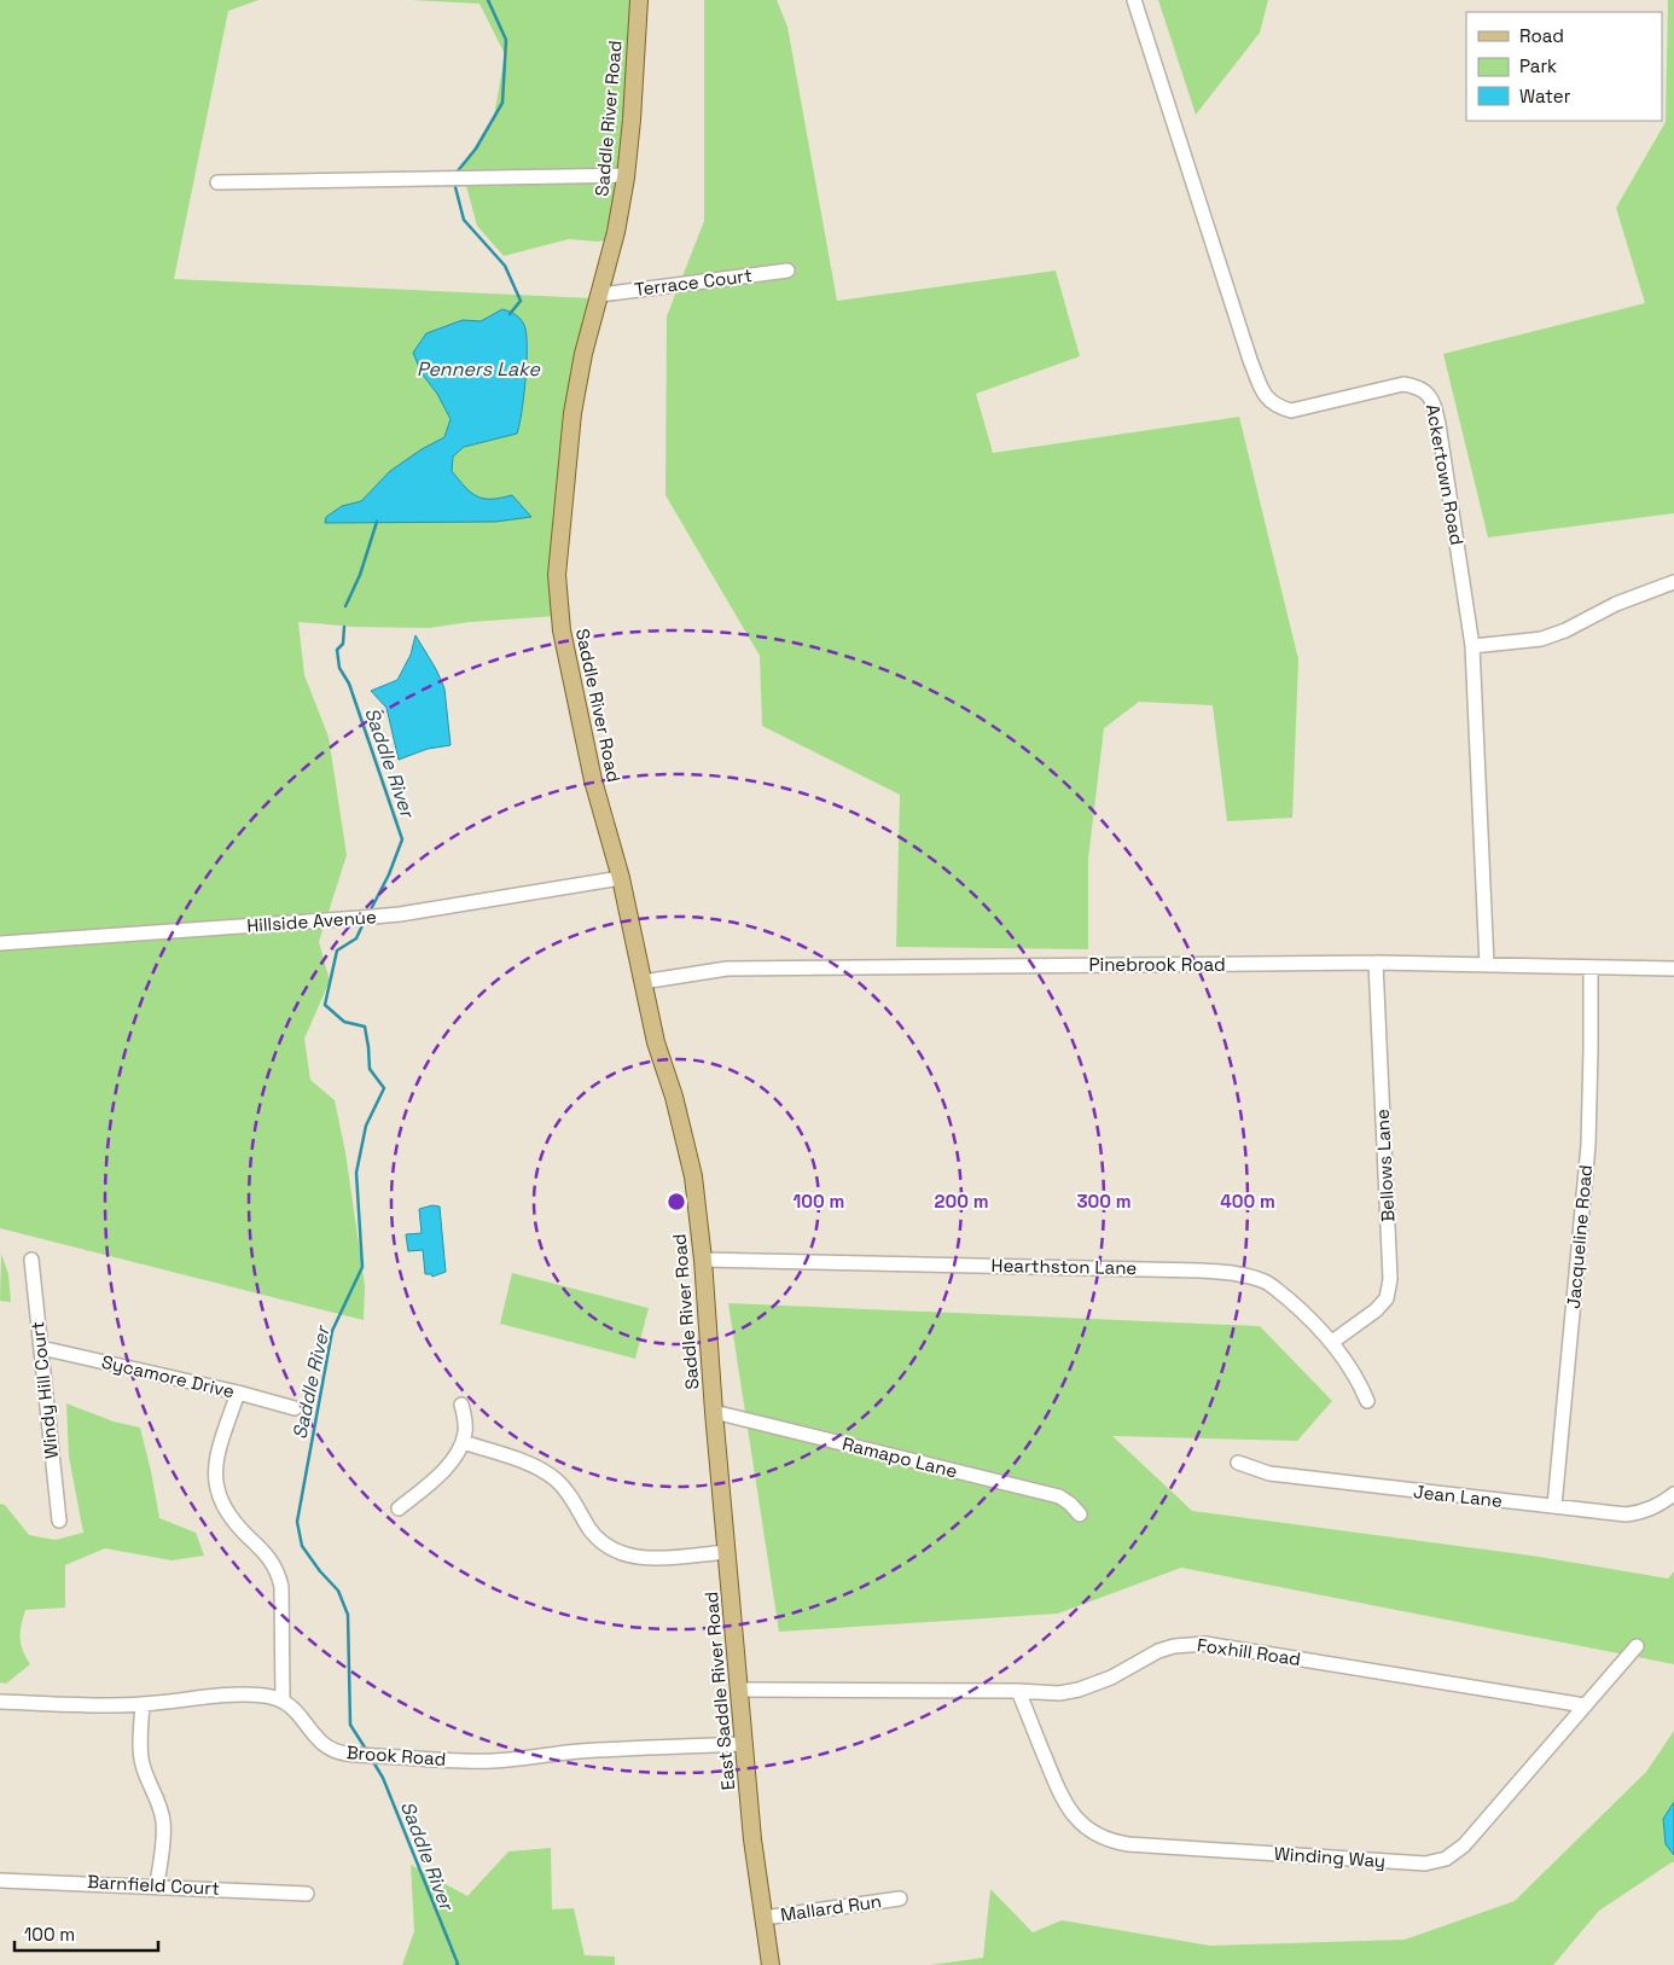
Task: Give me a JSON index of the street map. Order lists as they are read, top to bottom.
{
  "streets": {
    "main road": ["Saddle River Road", "East Saddle River Road"],
    "street": [
      "Terrace Court",
      "Ackertown Road",
      "Hillside Avenue",
      "Pinebrook Road",
      "Bellows Lane",
      "Jacqueline Road",
      "Hearthston Lane",
      "Sycamore Drive",
      "Windy Hill Court",
      "Ramapo Lane",
      "Jean Lane",
      "Foxhill Road",
      "Brook Road",
      "Winding Way",
      "Barnfield Court",
      "Mallard Run"
    ]
  },
  "crossings": [
    ["Saddle River Road", "Terrace Court"],
    ["Saddle River Road", "Hillside Avenue"],
    ["Saddle River Road", "Pinebrook Road"],
    ["Saddle River Road", "Hearthston Lane"],
    ["Saddle River Road", "Ramapo Lane"],
    ["Saddle River Road", "East Saddle River Road"],
    ["Ackertown Road", "Pinebrook Road"],
    ["Pinebrook Road", "Bellows Lane"],
    ["Pinebrook Road", "Jacqueline Road"],
    ["Bellows Lane", "Hearthston Lane"],
    ["Jacqueline Road", "Jean Lane"],
    ["Sycamore Drive", "Windy Hill Court"],
    ["Ramapo Lane", "East Saddle River Road"],
    ["Foxhill Road", "East Saddle River Road"],
    ["Foxhill Road", "Winding Way"],
    ["East Saddle River Road", "Brook Road"],
    ["East Saddle River Road", "Mallard Run"]
  ],
  "water": ["Penners Lake", "Saddle River"],
  "legend": ["Road", "Park", "Water"],
  "scale_bar": "100 m",
  "rings": [
    "100 m",
    "200 m",
    "300 m",
    "400 m"
  ]
}
